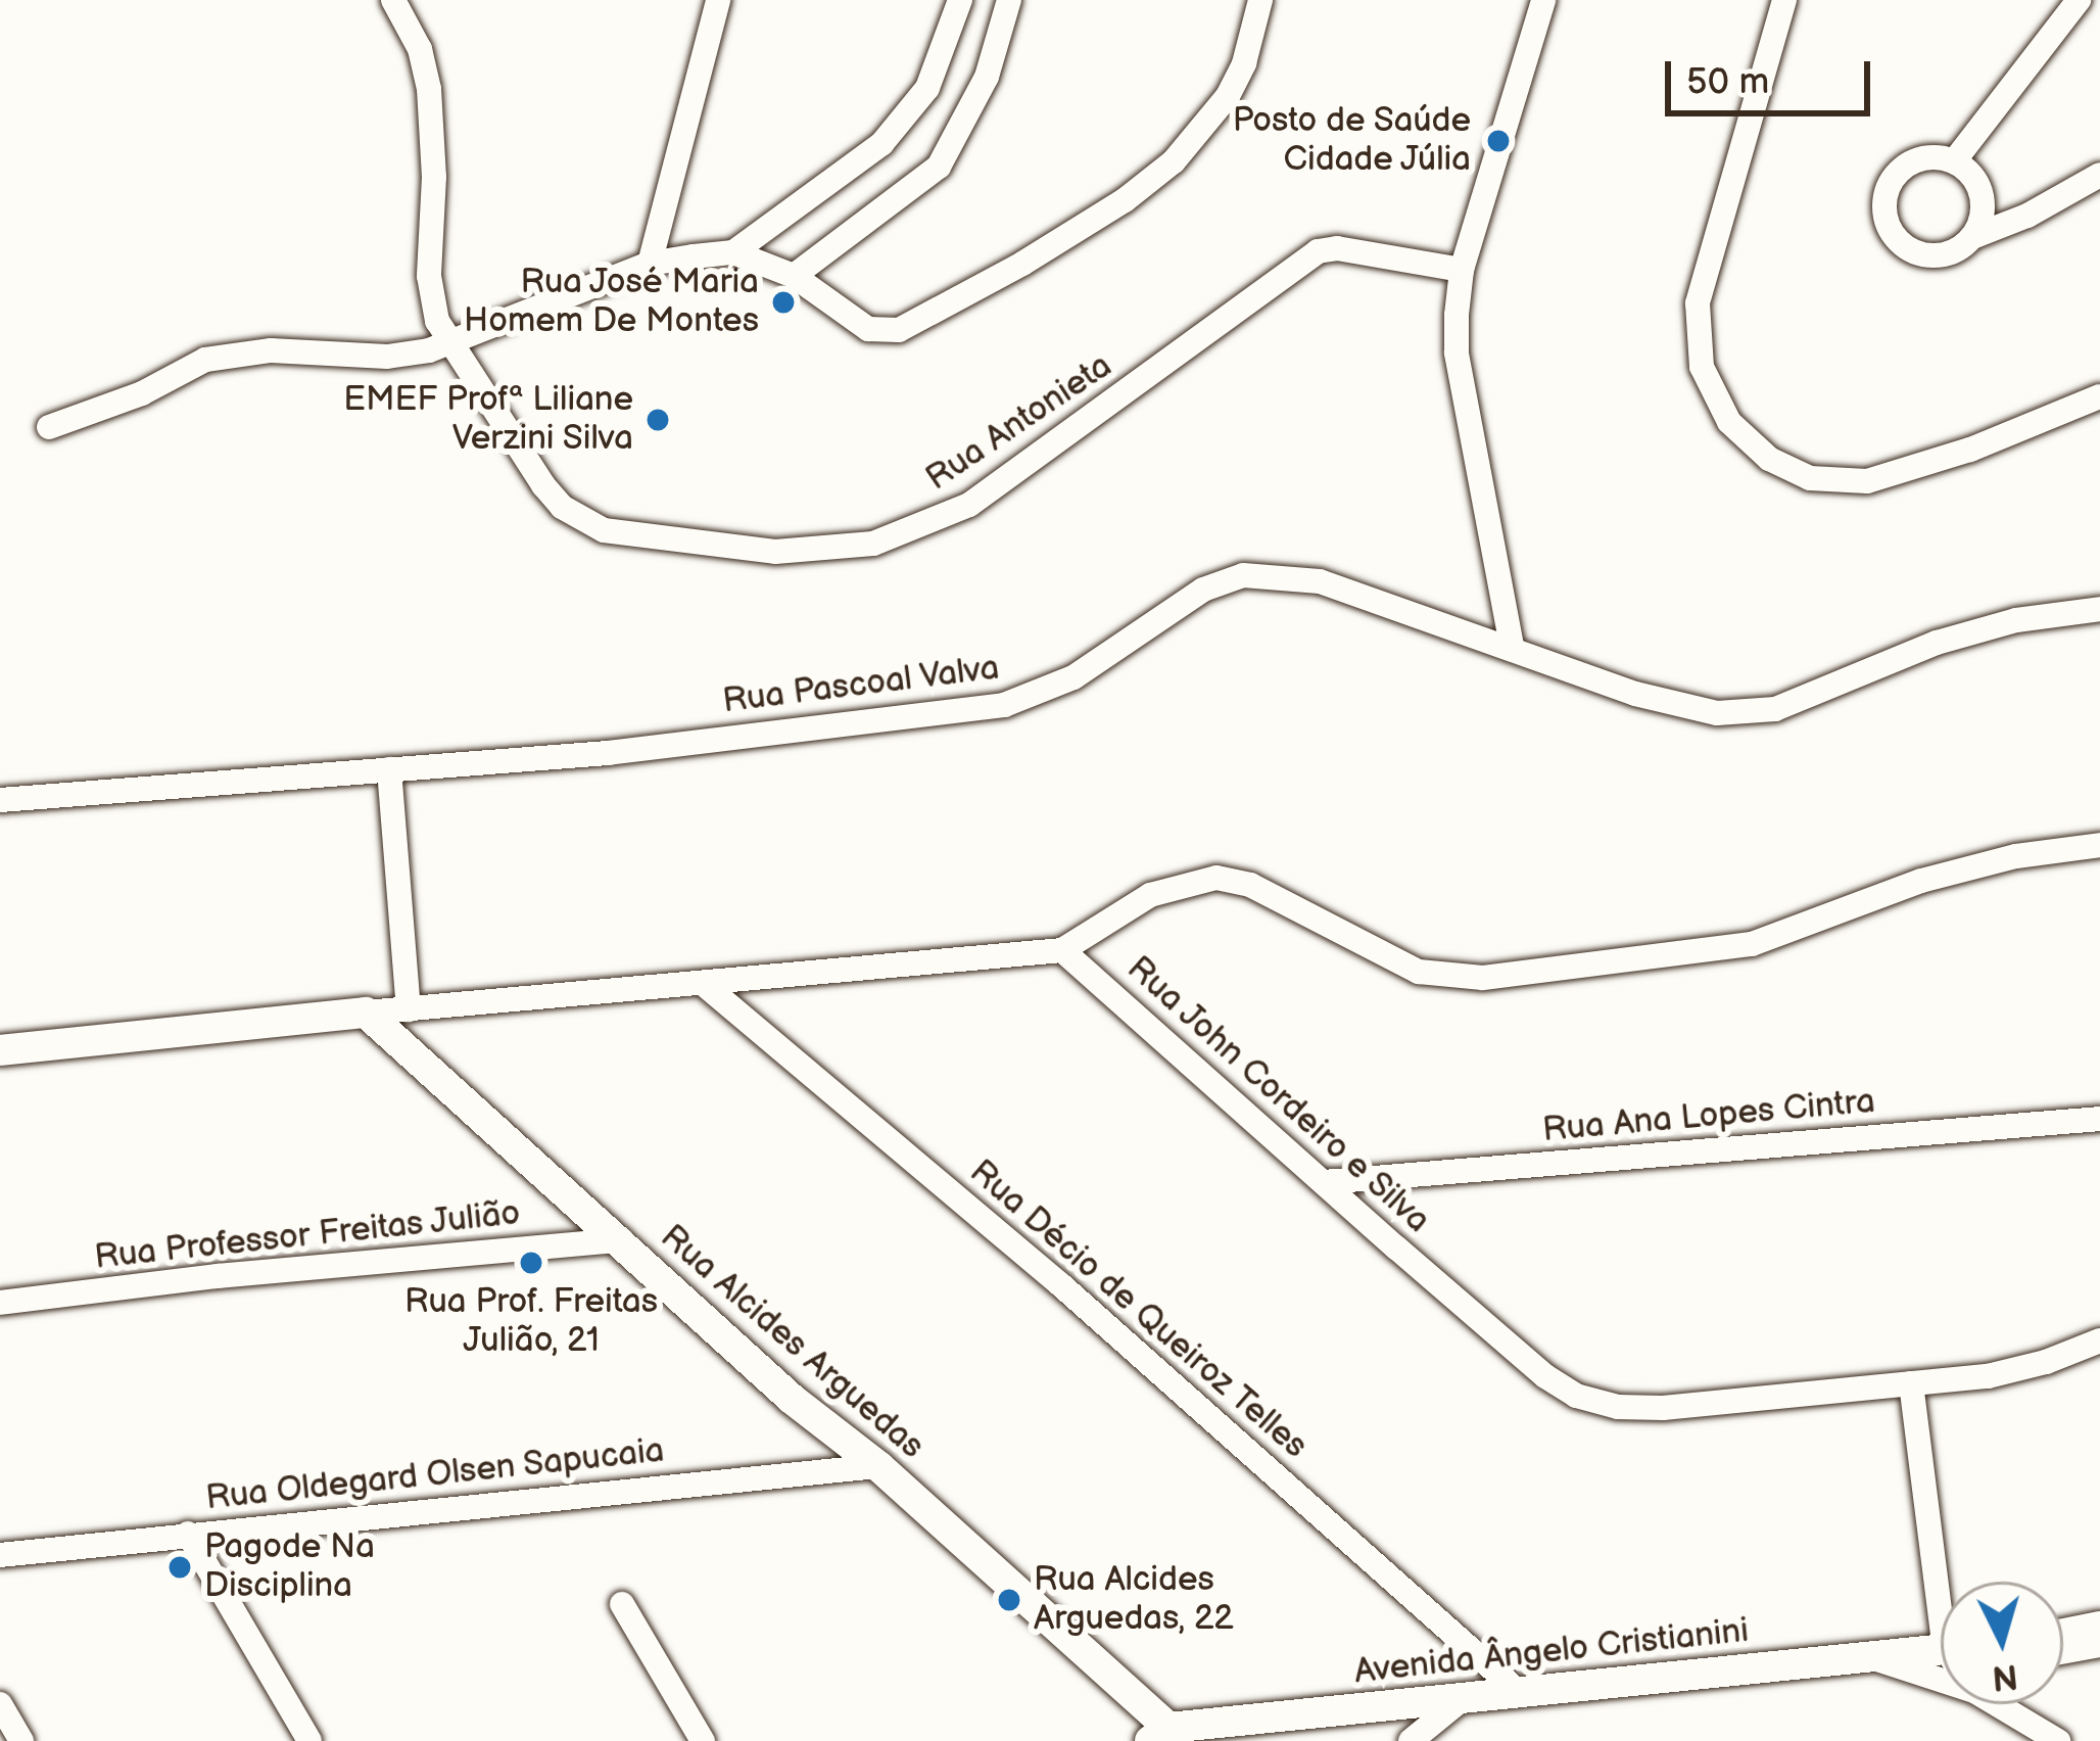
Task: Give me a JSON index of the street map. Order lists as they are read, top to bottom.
{
  "streets": {
    "street": [
      "Rua Antonieta",
      "Rua Pascoal Valva",
      "Rua John Cordeiro e Silva",
      "Rua Ana Lopes Cintra",
      "Rua Professor Freitas Julião",
      "Rua Décio de Queiroz Telles",
      "Rua Alcides Arguedas",
      "Rua Oldegard Olsen Sapucaia",
      "Avenida Ângelo Cristianini"
    ]
  },
  "crossings": [
    ["Rua John Cordeiro e Silva", "Rua Ana Lopes Cintra"],
    ["Rua Professor Freitas Julião", "Rua Alcides Arguedas"],
    ["Rua Décio de Queiroz Telles", "Avenida Ângelo Cristianini"],
    ["Rua Alcides Arguedas", "Rua Oldegard Olsen Sapucaia"],
    ["Rua Alcides Arguedas", "Avenida Ângelo Cristianini"]
  ],
  "places": [
    "Posto de Saúde Cidade Júlia",
    "Rua José Maria Homem De Montes",
    "EMEF Profª Liliane Verzini Silva",
    "Rua Prof. Freitas Julião, 21",
    "Pagode Na Disciplina",
    "Rua Alcides Arguedas, 22"
  ],
  "scale_bar": "50 m",
  "north": "bottom"
}
